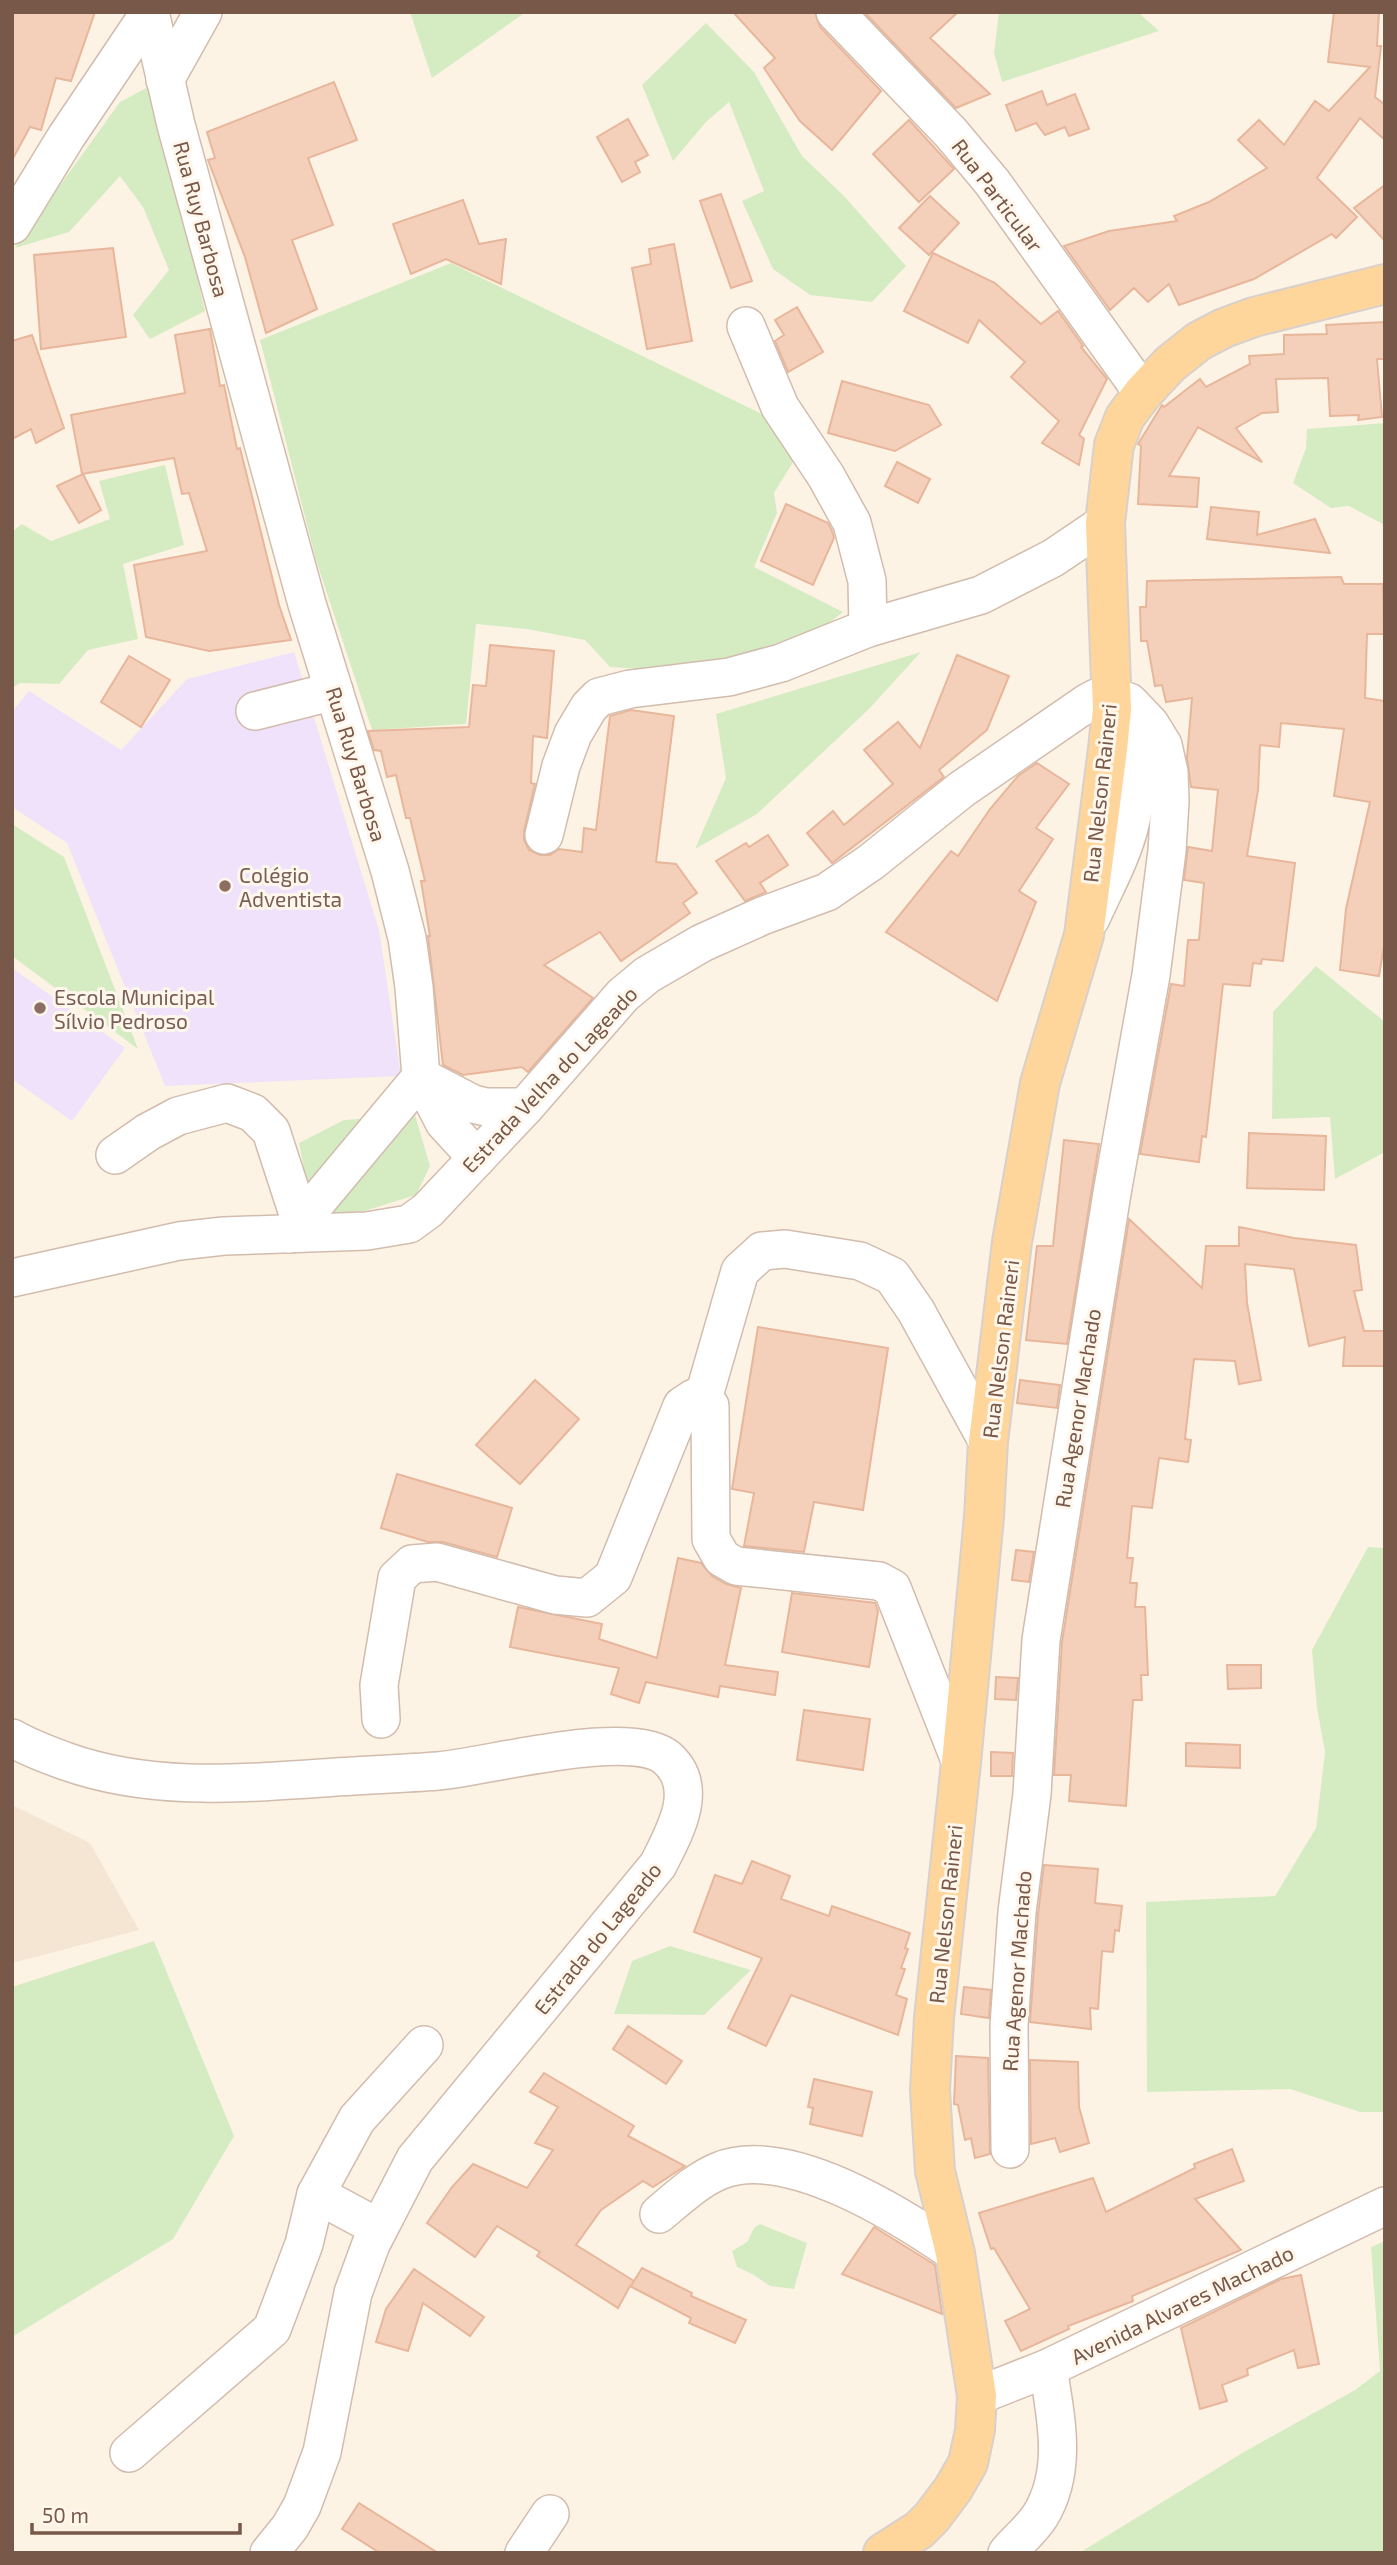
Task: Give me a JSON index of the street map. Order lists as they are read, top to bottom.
{
  "streets": {
    "main road": ["Rua Nelson Raineri"],
    "street": [
      "Rua Particular",
      "Rua Ruy Barbosa",
      "Estrada Velha do Lageado",
      "Rua Agenor Machado",
      "Estrada do Lageado",
      "Avenida Alvares Machado"
    ]
  },
  "crossings": [
    ["Rua Particular", "Rua Nelson Raineri"],
    ["Rua Nelson Raineri", "Estrada Velha do Lageado"],
    ["Rua Nelson Raineri", "Rua Agenor Machado"],
    ["Rua Nelson Raineri", "Avenida Alvares Machado"],
    ["Estrada Velha do Lageado", "Rua Agenor Machado"]
  ],
  "places": ["Colégio Adventista", "Escola Municipal Sílvio Pedroso"],
  "scale_bar": "50 m"
}
